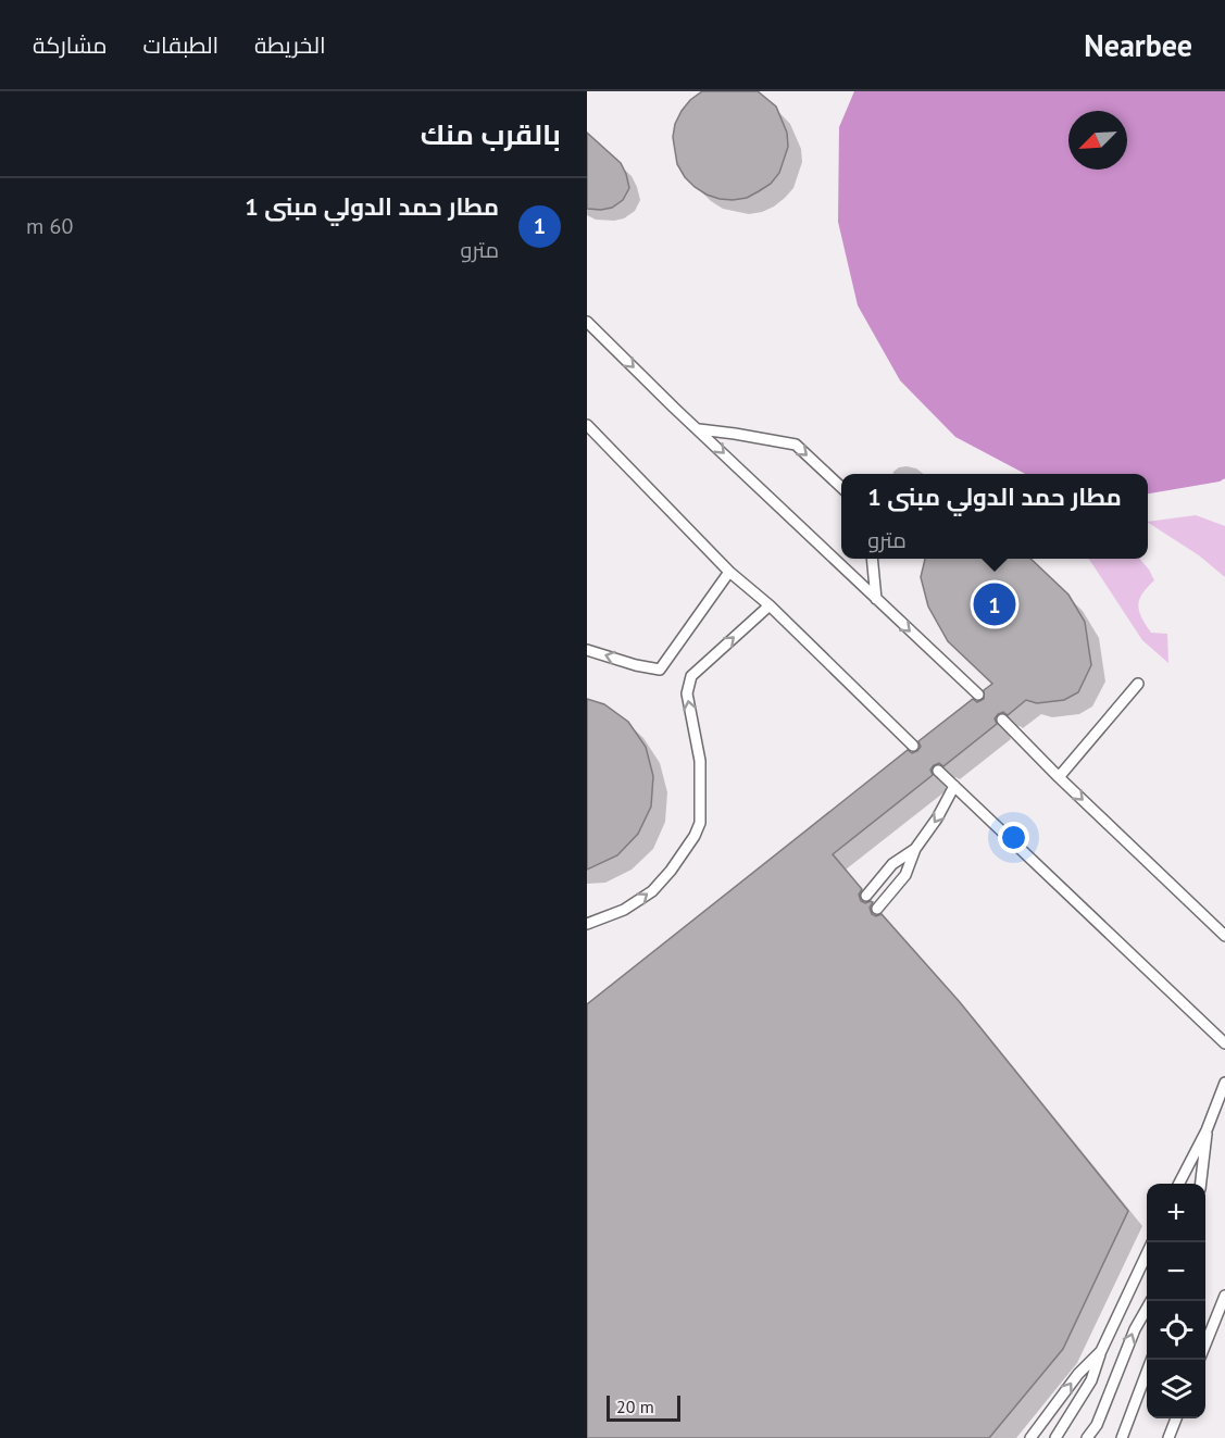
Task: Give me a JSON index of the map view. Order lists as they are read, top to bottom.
{
  "scale_bar": "20 m",
  "north": "bottom left",
  "page": {
    "header": "Nearbee",
    "nav": ["الخريطة", "الطبقات", "مشاركة"],
    "heading": "بالقرب منك",
    "list": [
      {
        "mark": "1",
        "name": "مطار حمد الدولي مبنى 1",
        "note": "مترو",
        "value": "60 m"
      }
    ],
    "popup": ["مطار حمد الدولي مبنى 1", "مترو"],
    "pins": "1",
    "map_buttons": ["+", "−"],
    "scale": "20 m"
  }
}
